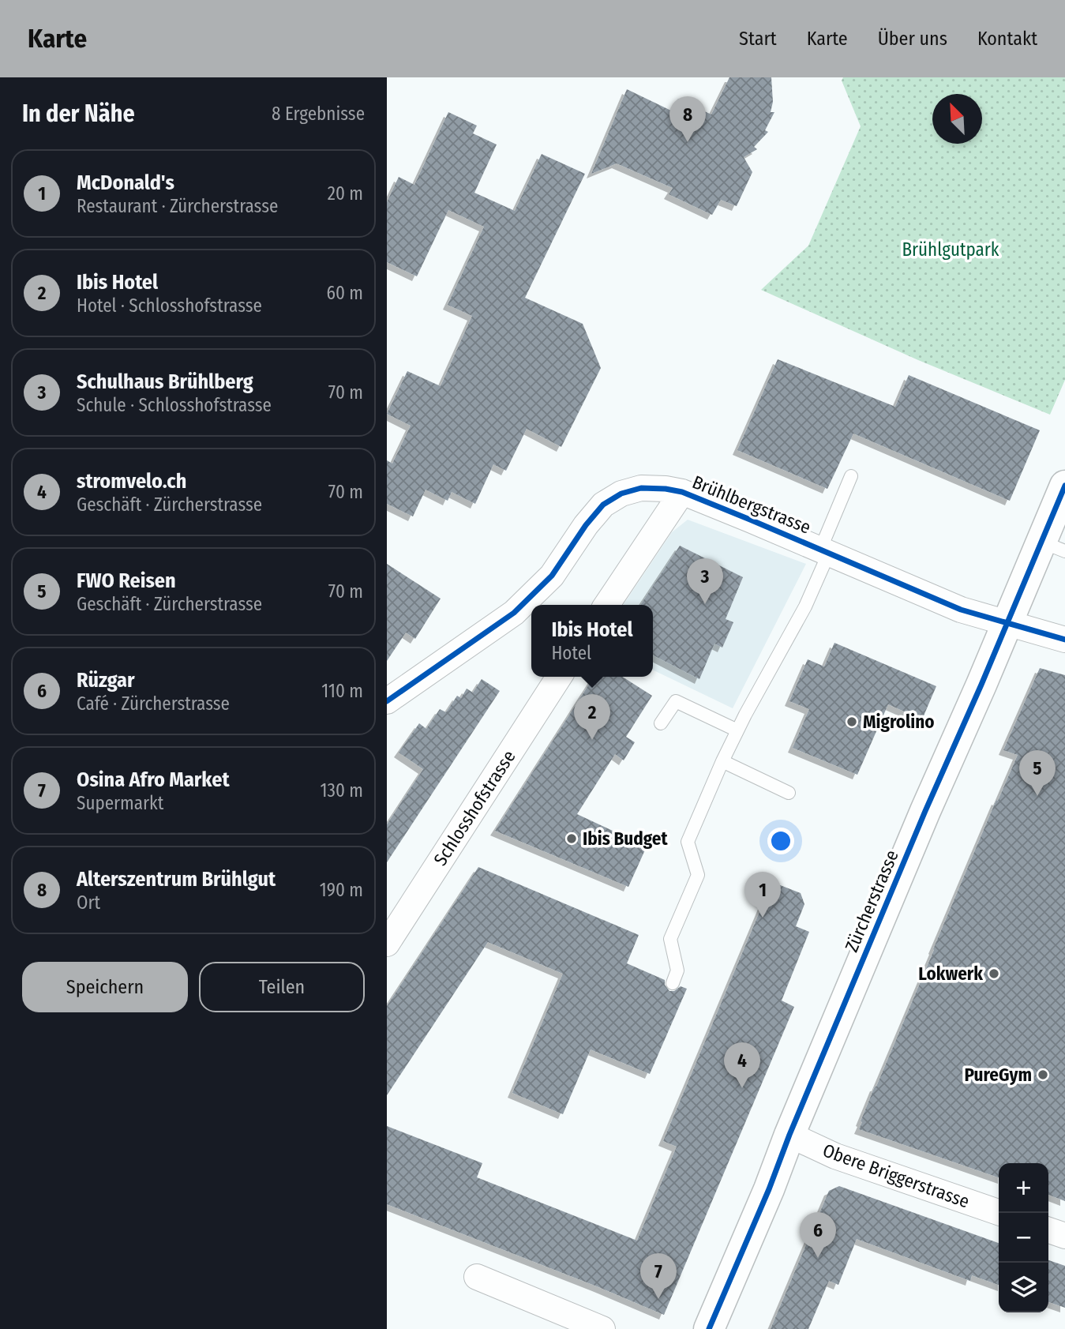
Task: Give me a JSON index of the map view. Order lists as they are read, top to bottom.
{
  "streets": {
    "main road": ["Zürcherstrasse"],
    "street": ["Brühlbergstrasse", "Schlosshofstrasse", "Obere Briggerstrasse"]
  },
  "crossings": [
    ["Brühlbergstrasse", "Zürcherstrasse"],
    ["Zürcherstrasse", "Obere Briggerstrasse"]
  ],
  "parks": ["Brühlgutpark"],
  "places": [
    "Migrolino",
    "Ibis Budget",
    "Lokwerk",
    "PureGym"
  ],
  "north": "top left",
  "page": {
    "header": "Karte",
    "nav": [
      "Start",
      "Karte",
      "Über uns",
      "Kontakt"
    ],
    "heading": ["In der Nähe", "8 Ergebnisse"],
    "pins": [
      "8",
      "3",
      "2",
      "5",
      "1",
      "4",
      "6",
      "7"
    ],
    "list": [
      {
        "mark": "1",
        "name": "McDonald's",
        "note": "Restaurant · Zürcherstrasse",
        "value": "20 m"
      },
      {
        "mark": "2",
        "name": "Ibis Hotel",
        "note": "Hotel · Schlosshofstrasse",
        "value": "60 m"
      },
      {
        "mark": "3",
        "name": "Schulhaus Brühlberg",
        "note": "Schule · Schlosshofstrasse",
        "value": "70 m"
      },
      {
        "mark": "4",
        "name": "stromvelo.ch",
        "note": "Geschäft · Zürcherstrasse",
        "value": "70 m"
      },
      {
        "mark": "5",
        "name": "FWO Reisen",
        "note": "Geschäft · Zürcherstrasse",
        "value": "70 m"
      },
      {
        "mark": "6",
        "name": "Rüzgar",
        "note": "Café · Zürcherstrasse",
        "value": "110 m"
      },
      {
        "mark": "7",
        "name": "Osina Afro Market",
        "note": "Supermarkt",
        "value": "130 m"
      },
      {
        "mark": "8",
        "name": "Alterszentrum Brühlgut",
        "note": "Ort",
        "value": "190 m"
      }
    ],
    "popup": ["Ibis Hotel", "Hotel"],
    "buttons": ["Speichern", "Teilen"],
    "map_buttons": ["+", "−"]
  }
}
